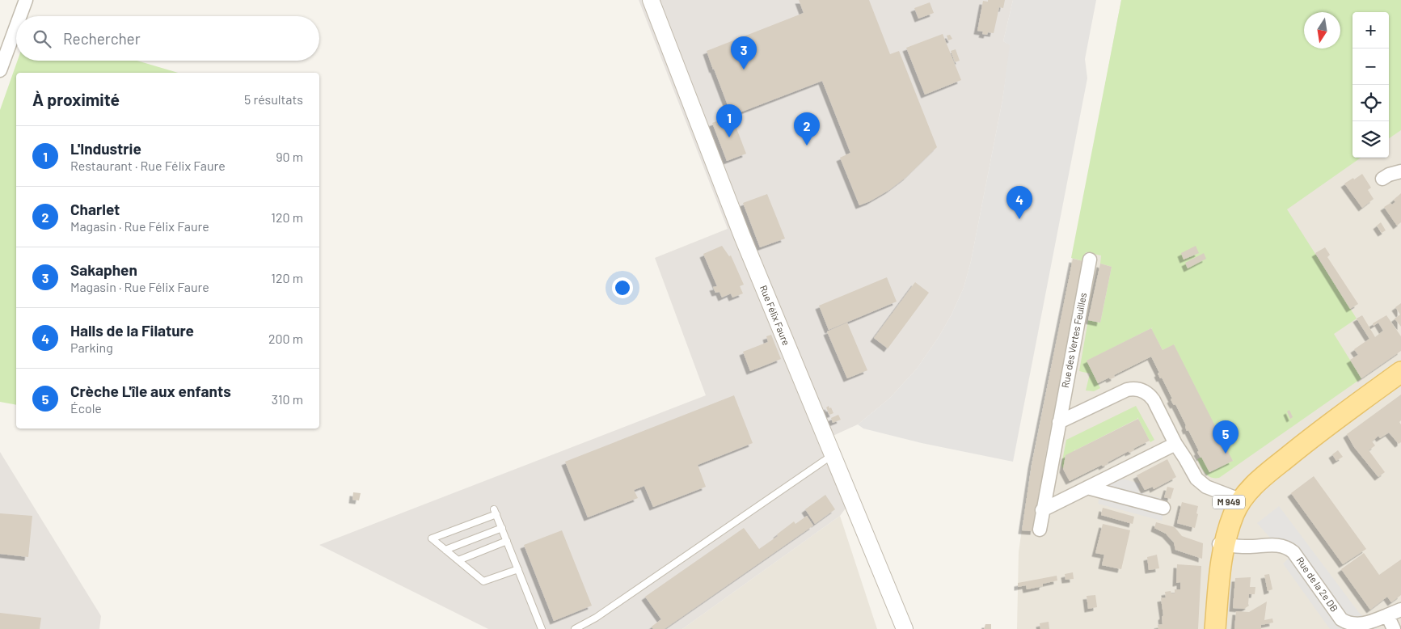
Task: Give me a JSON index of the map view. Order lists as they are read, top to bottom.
{
  "streets": {
    "main road": ["M 949"],
    "street": ["Rue Félix Faure", "Rue des Vertes Feuilles", "Rue de la 2e DB"]
  },
  "crossings": [
    ["M 949", "Rue de la 2e DB"]
  ],
  "north": "bottom",
  "page": {
    "map_buttons": ["+", "−"],
    "search": "Rechercher",
    "pins": [
      "3",
      "1",
      "2",
      "4",
      "5"
    ],
    "heading": ["À proximité", "5 résultats"],
    "list": [
      {
        "mark": "1",
        "name": "L'Industrie",
        "note": "Restaurant · Rue Félix Faure",
        "value": "90 m"
      },
      {
        "mark": "2",
        "name": "Charlet",
        "note": "Magasin · Rue Félix Faure",
        "value": "120 m"
      },
      {
        "mark": "3",
        "name": "Sakaphen",
        "note": "Magasin · Rue Félix Faure",
        "value": "120 m"
      },
      {
        "mark": "4",
        "name": "Halls de la Filature",
        "note": "Parking",
        "value": "200 m"
      },
      {
        "mark": "5",
        "name": "Crèche L'île aux enfants",
        "note": "École",
        "value": "310 m"
      }
    ]
  }
}
